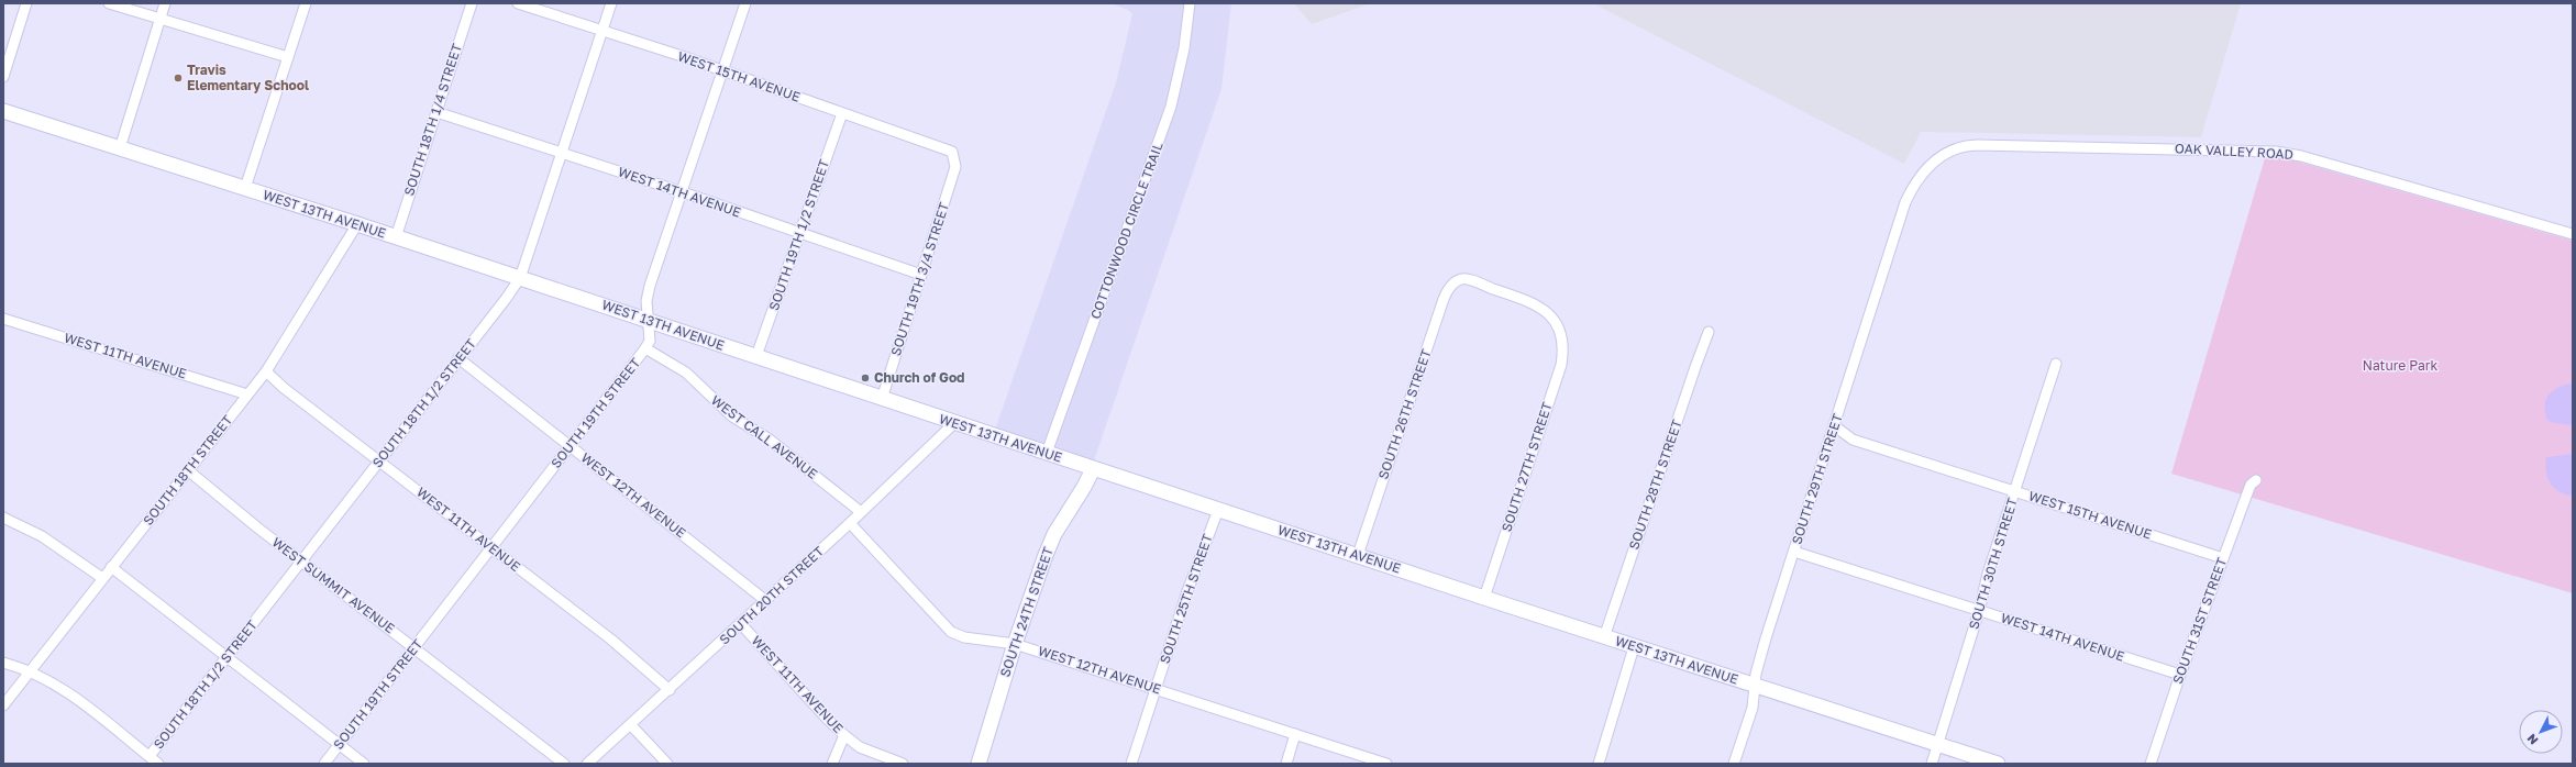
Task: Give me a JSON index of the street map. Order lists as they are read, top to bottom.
{
  "streets": {
    "street": [
      "WEST 15TH AVENUE",
      "SOUTH 18TH 1/4 STREET",
      "OAK VALLEY ROAD",
      "WEST 14TH AVENUE",
      "WEST 13TH AVENUE",
      "COTTONWOOD CIRCLE TRAIL",
      "SOUTH 19TH 1/2 STREET",
      "SOUTH 19TH 3/4 STREET",
      "WEST 11TH AVENUE",
      "SOUTH 18TH 1/2 STREET",
      "SOUTH 19TH STREET",
      "SOUTH 26TH STREET",
      "WEST CALL AVENUE",
      "SOUTH 27TH STREET",
      "SOUTH 18TH STREET",
      "SOUTH 29TH STREET",
      "SOUTH 28TH STREET",
      "WEST 12TH AVENUE",
      "SOUTH 30TH STREET",
      "WEST SUMMIT AVENUE",
      "SOUTH 20TH STREET",
      "SOUTH 25TH STREET",
      "SOUTH 24TH STREET",
      "SOUTH 31ST STREET"
    ]
  },
  "crossings": [
    ["WEST 15TH AVENUE", "SOUTH 19TH 1/2 STREET"],
    ["WEST 15TH AVENUE", "SOUTH 19TH 3/4 STREET"],
    ["WEST 15TH AVENUE", "SOUTH 18TH 1/2 STREET"],
    ["WEST 15TH AVENUE", "SOUTH 19TH STREET"],
    ["WEST 15TH AVENUE", "SOUTH 29TH STREET"],
    ["WEST 15TH AVENUE", "SOUTH 30TH STREET"],
    ["WEST 15TH AVENUE", "SOUTH 31ST STREET"],
    ["SOUTH 18TH 1/4 STREET", "WEST 14TH AVENUE"],
    ["SOUTH 18TH 1/4 STREET", "WEST 13TH AVENUE"],
    ["OAK VALLEY ROAD", "SOUTH 29TH STREET"],
    ["WEST 14TH AVENUE", "SOUTH 19TH 1/2 STREET"],
    ["WEST 14TH AVENUE", "SOUTH 19TH 3/4 STREET"],
    ["WEST 14TH AVENUE", "SOUTH 18TH 1/2 STREET"],
    ["WEST 14TH AVENUE", "SOUTH 19TH STREET"],
    ["WEST 14TH AVENUE", "SOUTH 29TH STREET"],
    ["WEST 14TH AVENUE", "SOUTH 30TH STREET"],
    ["WEST 14TH AVENUE", "SOUTH 31ST STREET"],
    ["WEST 13TH AVENUE", "COTTONWOOD CIRCLE TRAIL"],
    ["WEST 13TH AVENUE", "SOUTH 19TH 1/2 STREET"],
    ["WEST 13TH AVENUE", "SOUTH 19TH 3/4 STREET"],
    ["WEST 13TH AVENUE", "SOUTH 18TH 1/2 STREET"],
    ["WEST 13TH AVENUE", "SOUTH 19TH STREET"],
    ["WEST 13TH AVENUE", "SOUTH 26TH STREET"],
    ["WEST 13TH AVENUE", "SOUTH 27TH STREET"],
    ["WEST 13TH AVENUE", "SOUTH 18TH STREET"],
    ["WEST 13TH AVENUE", "SOUTH 29TH STREET"],
    ["WEST 13TH AVENUE", "SOUTH 28TH STREET"],
    ["WEST 13TH AVENUE", "SOUTH 30TH STREET"],
    ["WEST 13TH AVENUE", "SOUTH 20TH STREET"],
    ["WEST 13TH AVENUE", "SOUTH 25TH STREET"],
    ["WEST 13TH AVENUE", "SOUTH 24TH STREET"],
    ["WEST 11TH AVENUE", "SOUTH 18TH 1/2 STREET"],
    ["WEST 11TH AVENUE", "SOUTH 19TH STREET"],
    ["WEST 11TH AVENUE", "SOUTH 18TH STREET"],
    ["WEST 11TH AVENUE", "SOUTH 20TH STREET"],
    ["SOUTH 18TH 1/2 STREET", "WEST 12TH AVENUE"],
    ["SOUTH 18TH 1/2 STREET", "WEST SUMMIT AVENUE"],
    ["SOUTH 19TH STREET", "WEST CALL AVENUE"],
    ["SOUTH 19TH STREET", "WEST 12TH AVENUE"],
    ["SOUTH 19TH STREET", "WEST SUMMIT AVENUE"],
    ["SOUTH 26TH STREET", "SOUTH 27TH STREET"],
    ["WEST CALL AVENUE", "SOUTH 20TH STREET"],
    ["SOUTH 18TH STREET", "WEST SUMMIT AVENUE"],
    ["WEST 12TH AVENUE", "SOUTH 20TH STREET"],
    ["WEST 12TH AVENUE", "SOUTH 25TH STREET"],
    ["WEST 12TH AVENUE", "SOUTH 24TH STREET"]
  ],
  "parks": ["Nature Park"],
  "places": ["Travis Elementary School", "Church of God"],
  "north": "bottom left"
}
